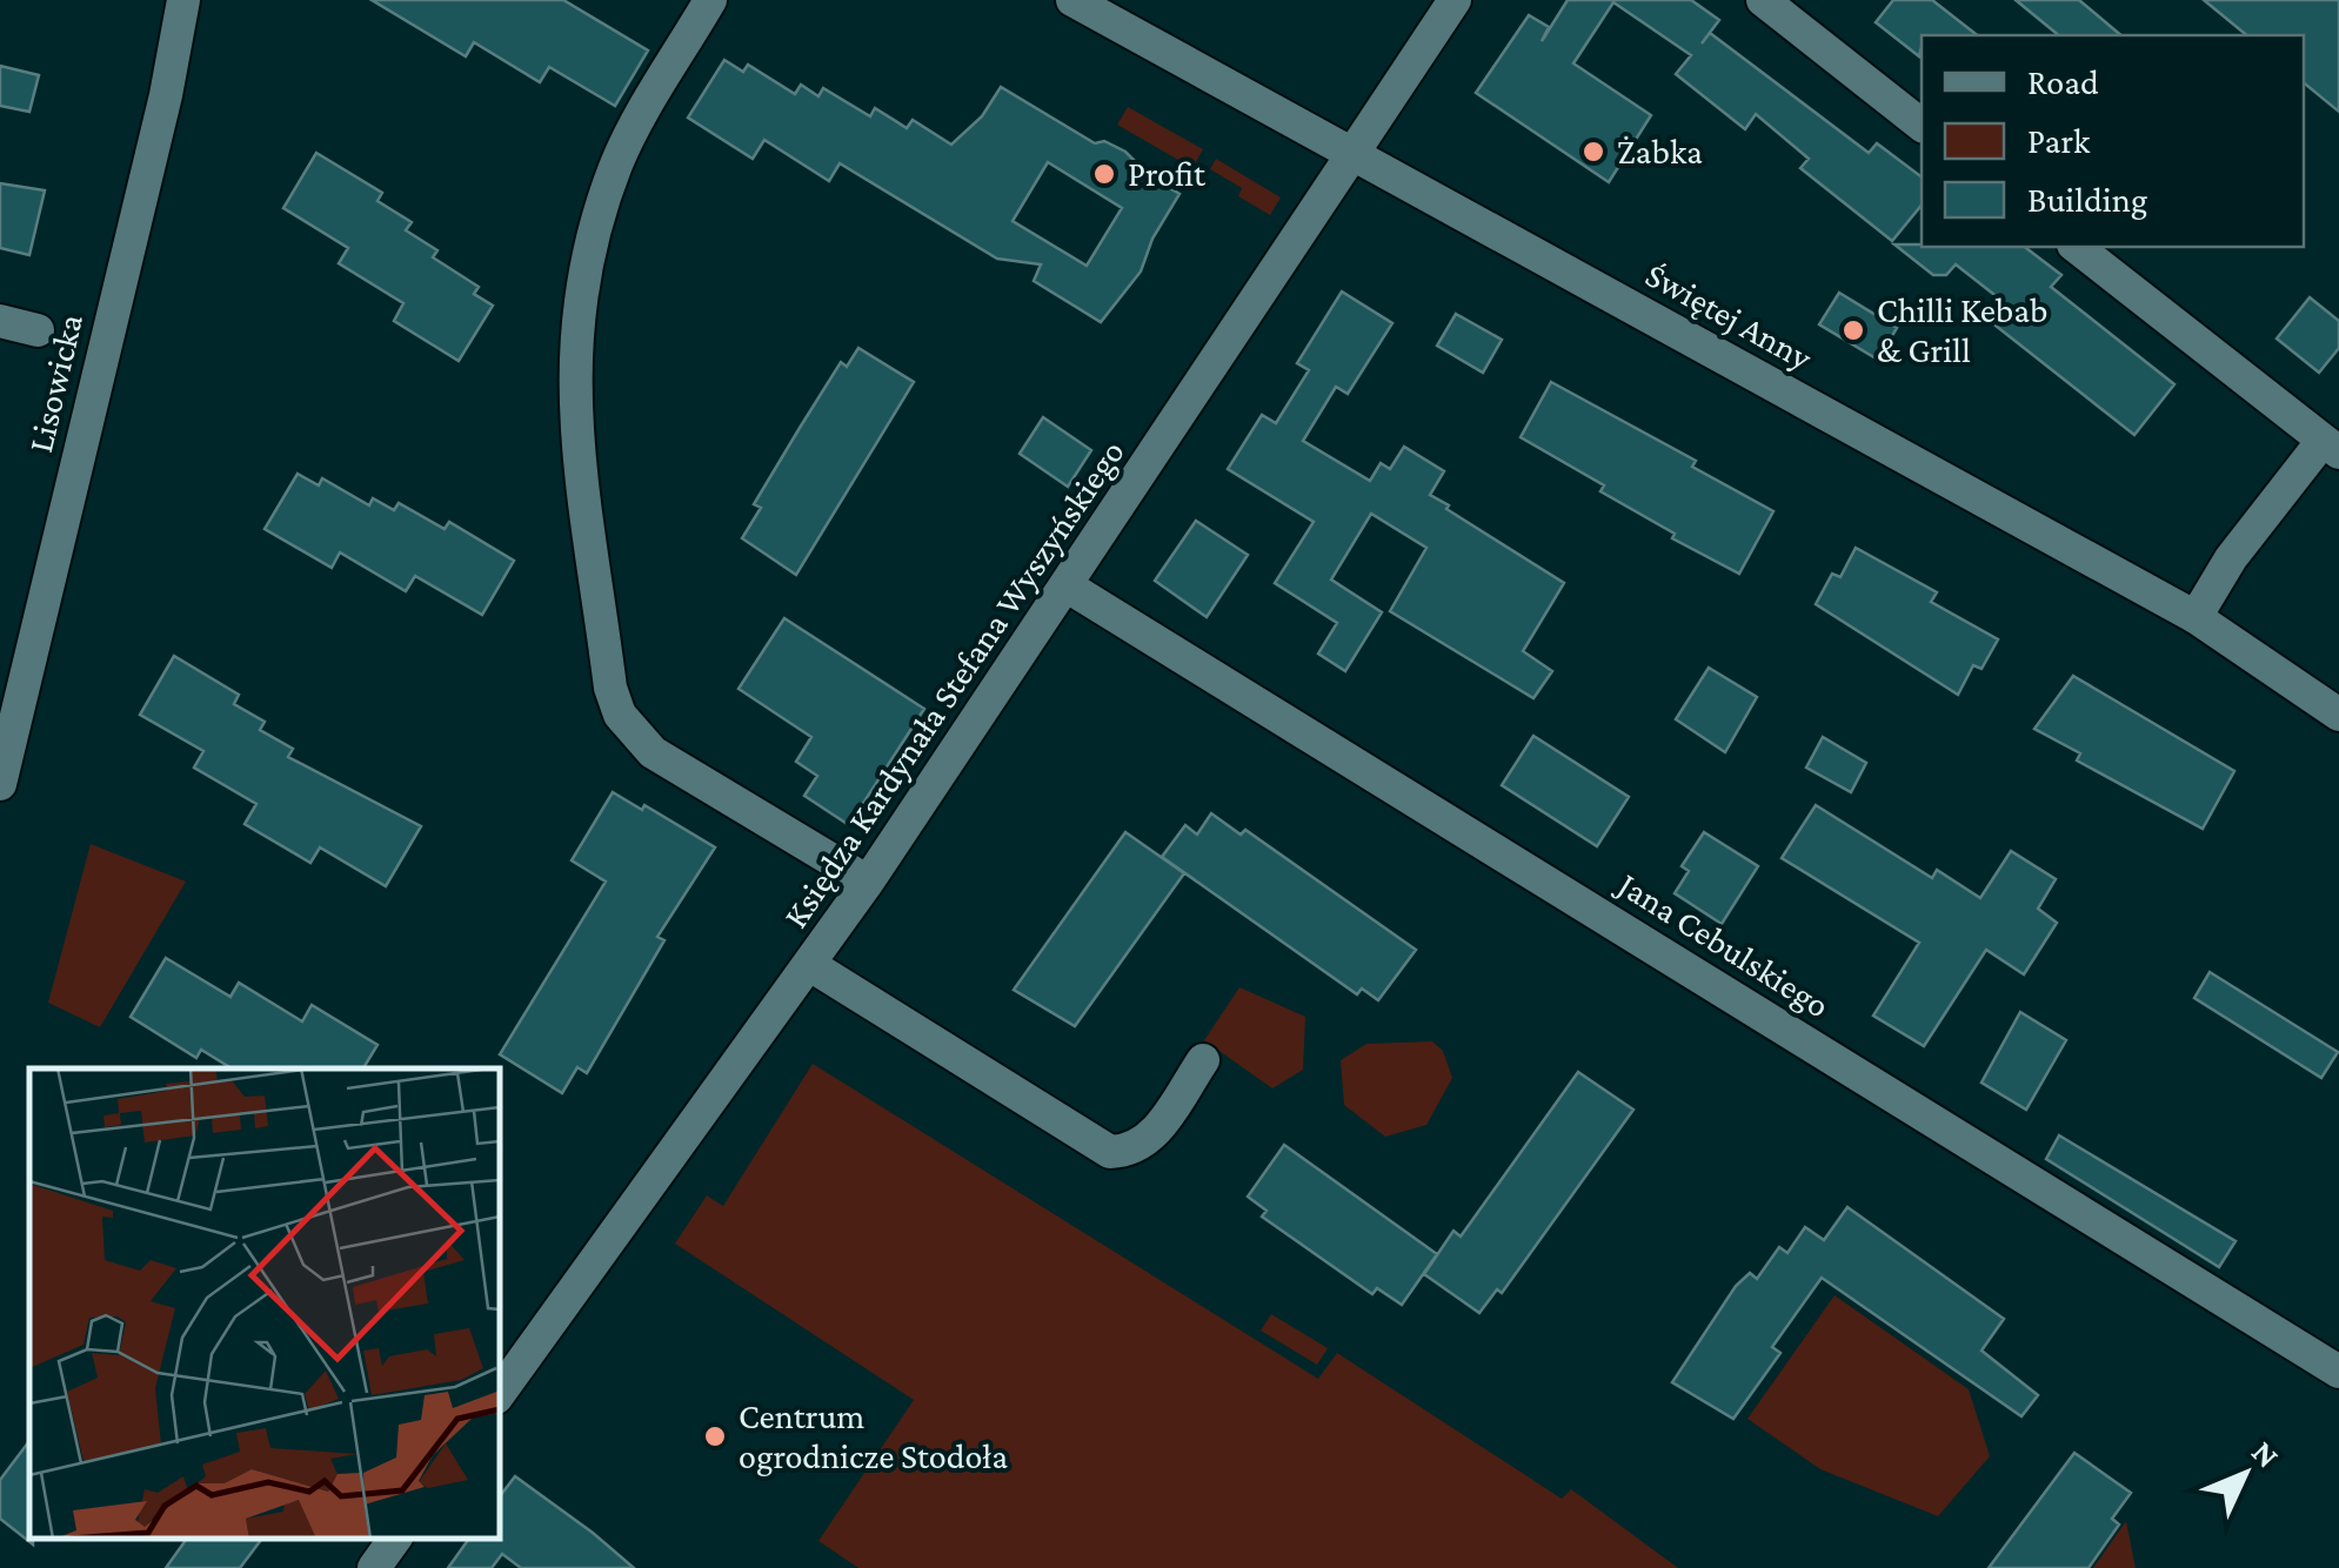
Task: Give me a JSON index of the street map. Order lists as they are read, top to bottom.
{
  "streets": {
    "street": [
      "Świętej Anny",
      "Lisowicka",
      "Księdza Kardynała Stefana Wyszyńskiego",
      "Jana Cebulskiego"
    ]
  },
  "crossings": [
    ["Świętej Anny", "Księdza Kardynała Stefana Wyszyńskiego"],
    ["Księdza Kardynała Stefana Wyszyńskiego", "Jana Cebulskiego"]
  ],
  "places": [
    "Żabka",
    "Profit",
    "Chilli Kebab & Grill",
    "Centrum ogrodnicze Stodoła"
  ],
  "legend": ["Road", "Park", "Building"],
  "north": "top right"
}
